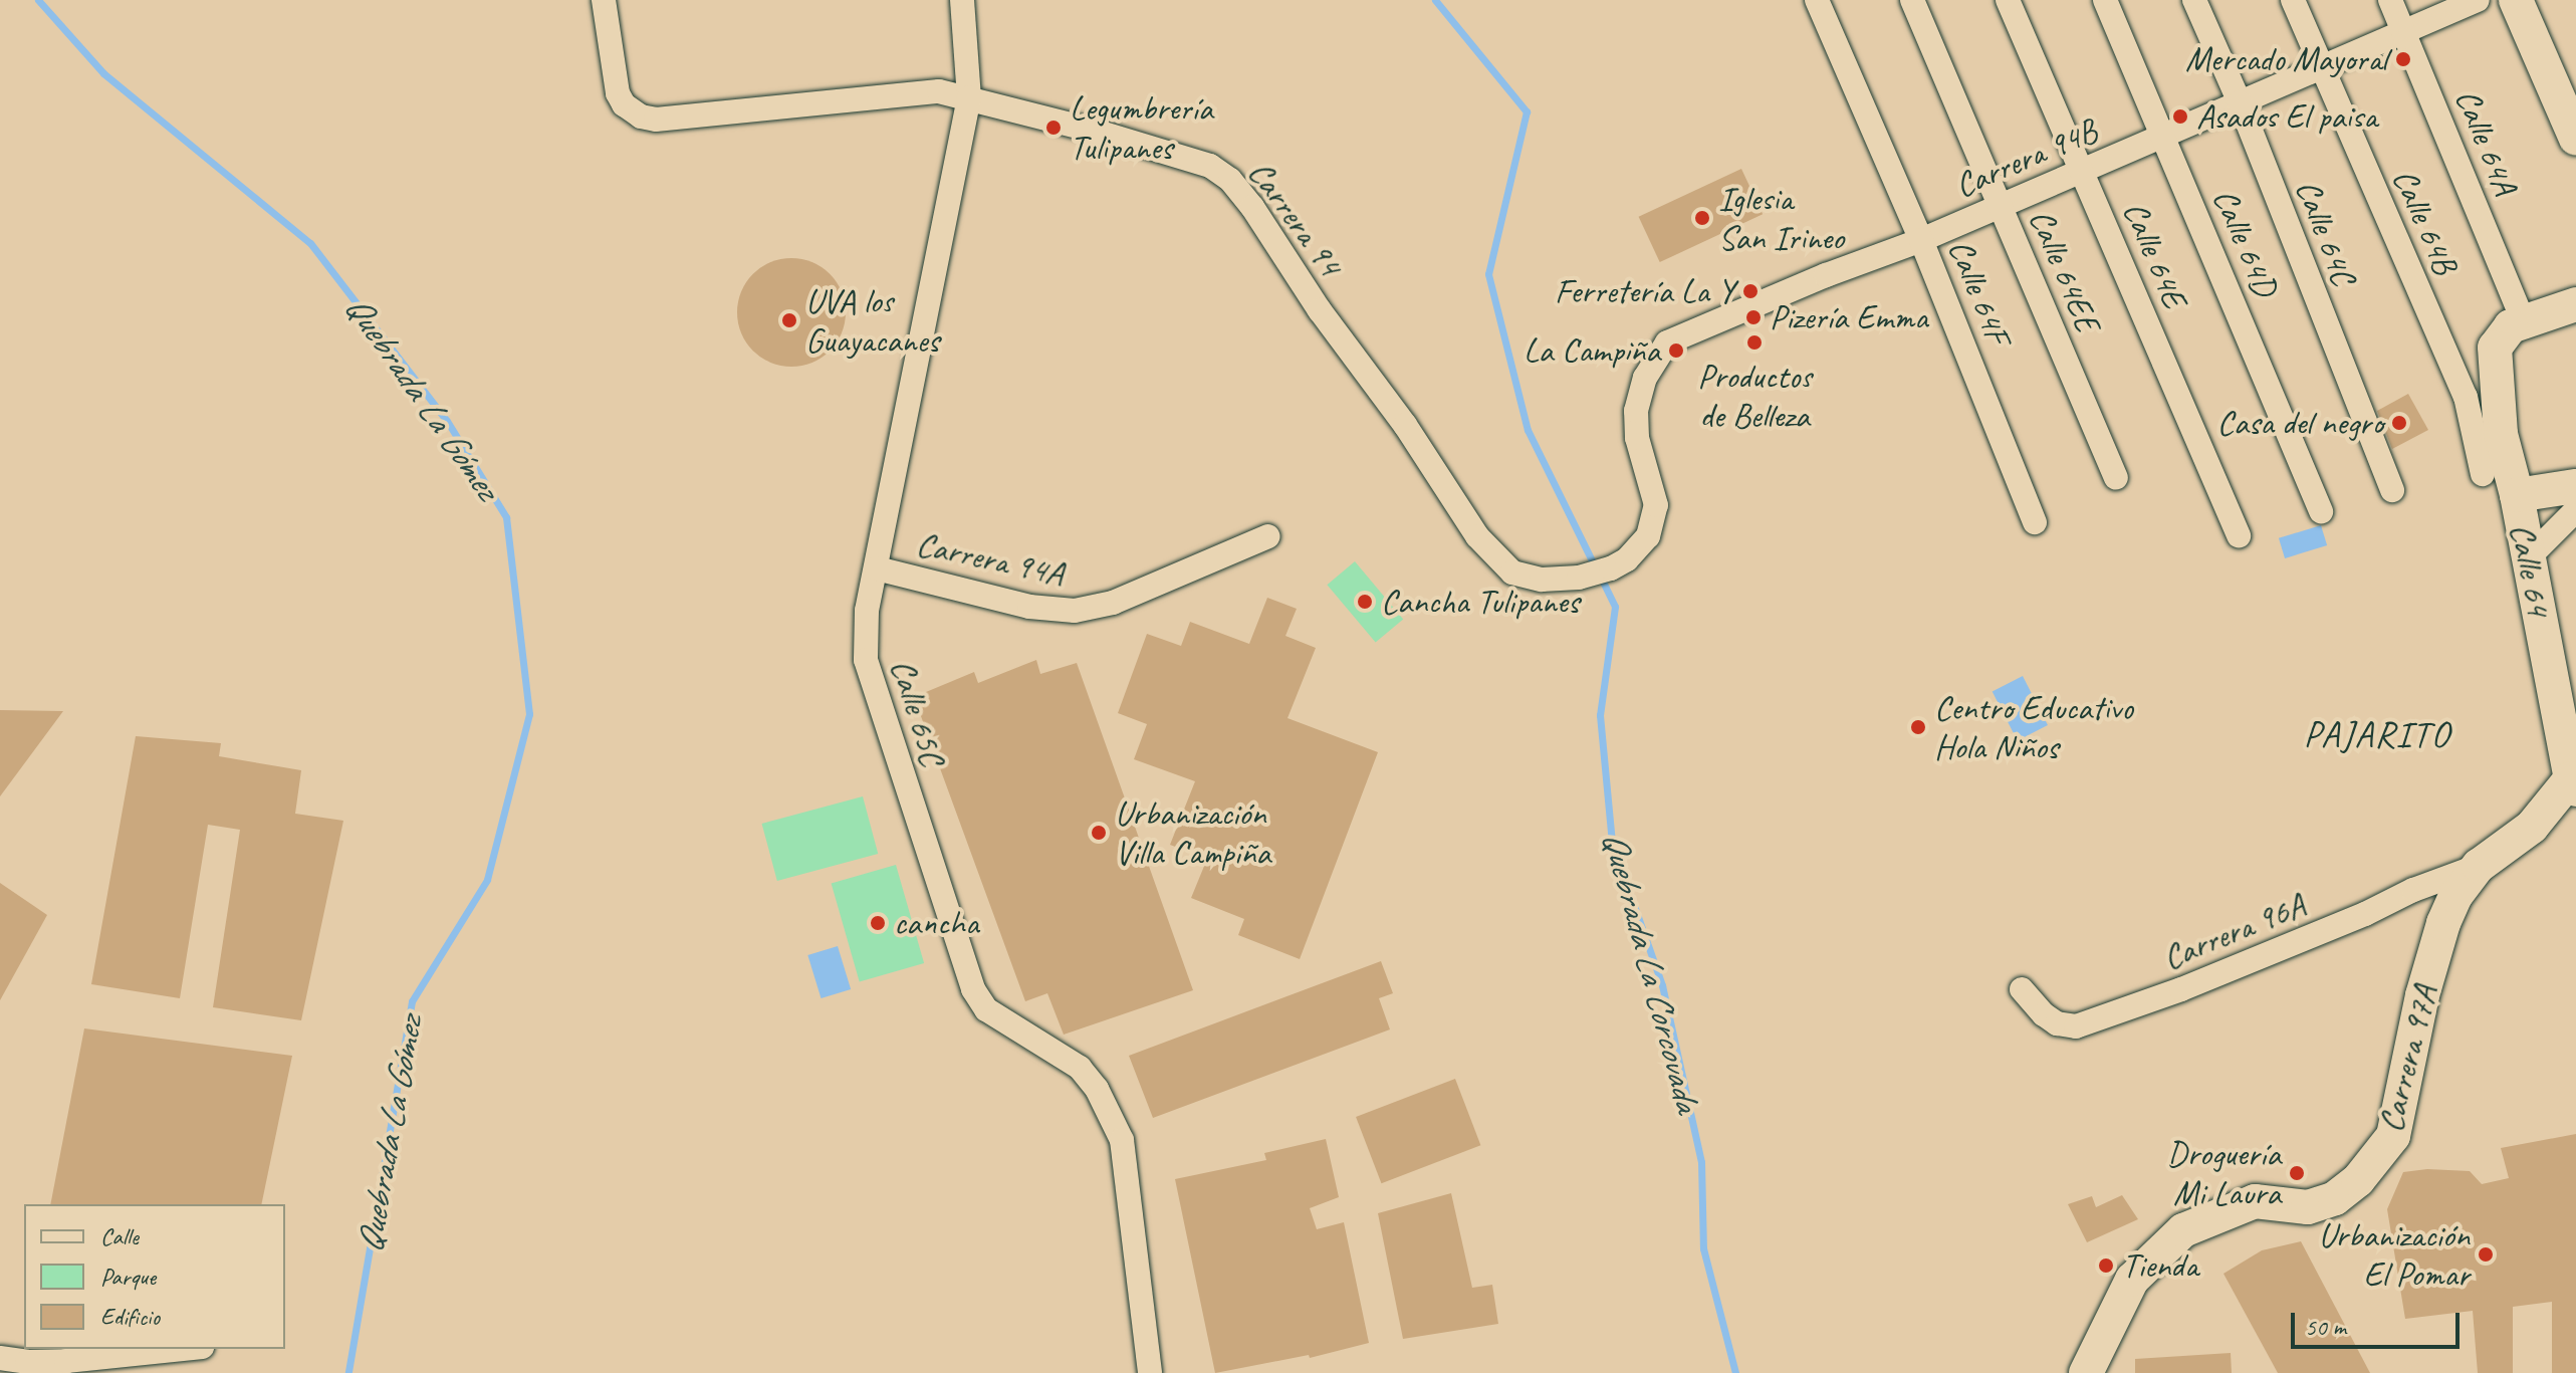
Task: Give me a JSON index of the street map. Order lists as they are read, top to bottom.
{
  "streets": {
    "street": [
      "Calle 64A",
      "Carrera 94B",
      "Carrera 94",
      "Calle 64B",
      "Calle 64C",
      "Calle 64D",
      "Calle 64E",
      "Calle 64EE",
      "Calle 64F",
      "Carrera 94A",
      "Calle 64",
      "Calle 65C",
      "Carrera 96A",
      "Carrera 97A"
    ]
  },
  "crossings": [
    ["Calle 64A", "Carrera 94B"],
    ["Carrera 94B", "Carrera 94"],
    ["Carrera 94B", "Calle 64B"],
    ["Carrera 94B", "Calle 64C"],
    ["Carrera 94B", "Calle 64D"],
    ["Carrera 94B", "Calle 64E"],
    ["Carrera 94B", "Calle 64EE"],
    ["Carrera 94B", "Calle 64F"],
    ["Carrera 94", "Calle 65C"],
    ["Carrera 94A", "Calle 65C"],
    ["Calle 64", "Carrera 97A"],
    ["Carrera 96A", "Carrera 97A"]
  ],
  "districts": ["PAJARITO"],
  "water": ["Quebrada La Gómez", "Quebrada La Corcovada"],
  "places": [
    "Mercado Mayoral",
    "Asados El paisa",
    "Legumbrería Tulipanes",
    "Iglesia San Irineo",
    "Ferretería La Y",
    "Pizería Emma",
    "UVA los Guayacanes",
    "Productos de Belleza",
    "La Campiña",
    "Casa del negro",
    "Cancha Tulipanes",
    "Centro Educativo Hola Niños",
    "Urbanización Villa Campiña",
    "cancha",
    "Droguería Mi Laura",
    "Urbanización El Pomar",
    "Tienda"
  ],
  "legend": ["Calle", "Parque", "Edificio"],
  "scale_bar": "50 m"
}
